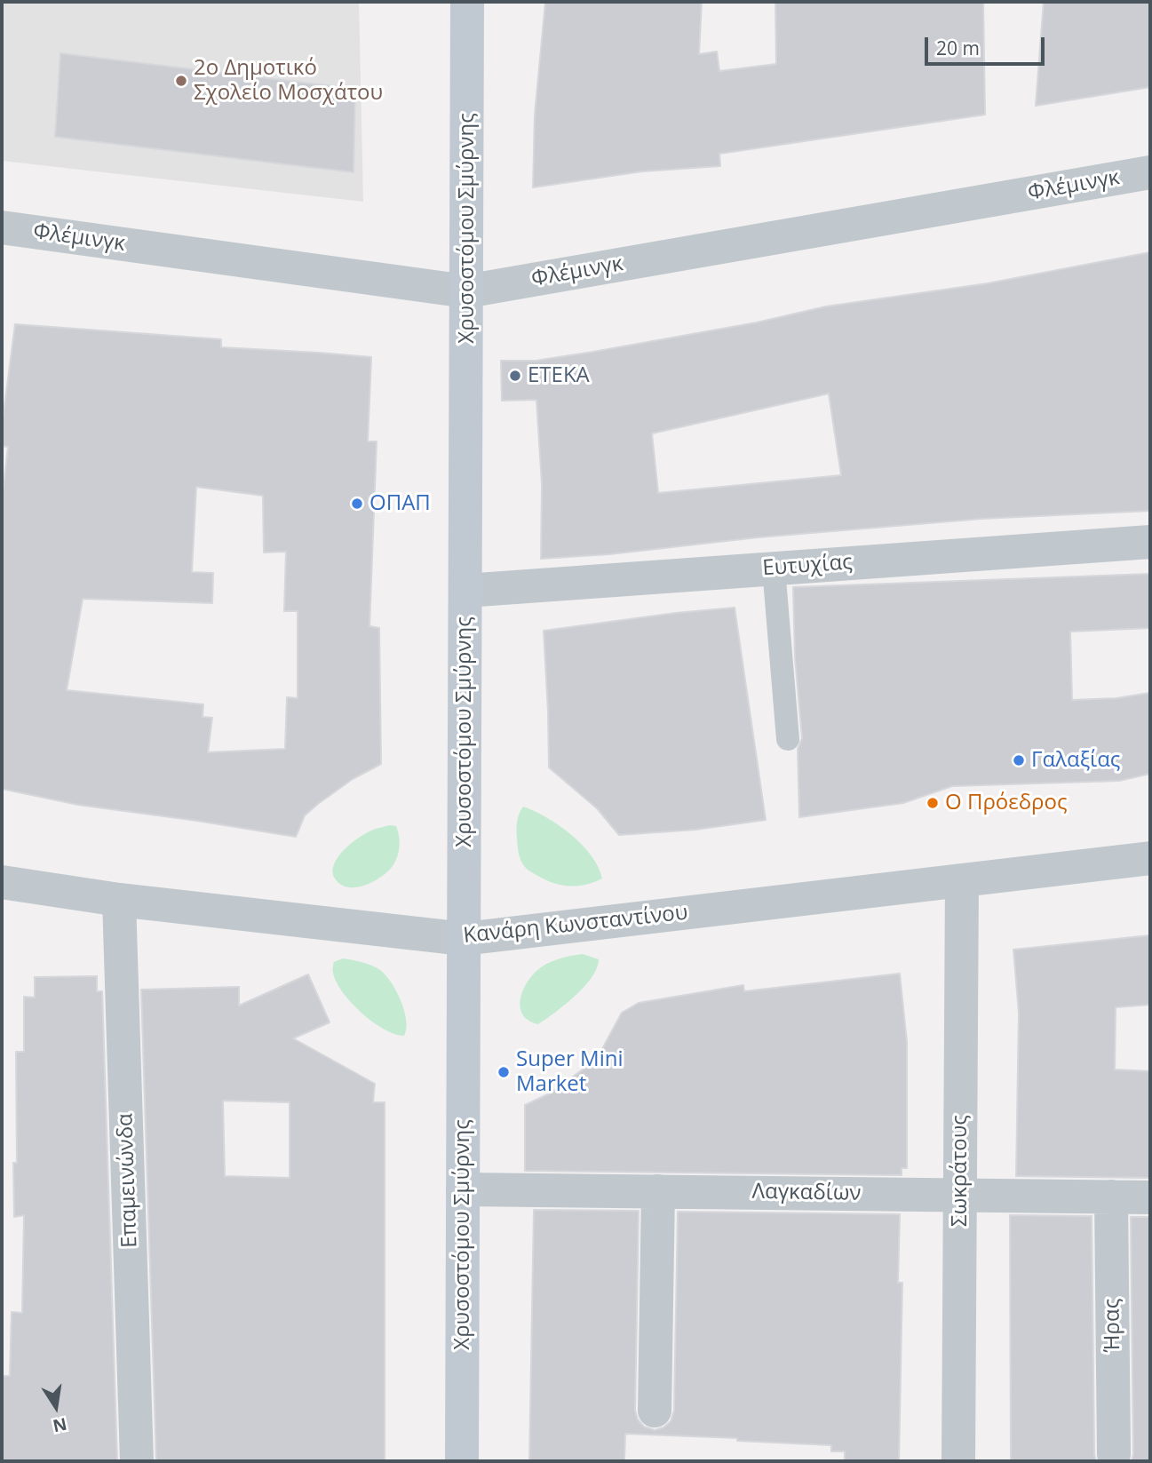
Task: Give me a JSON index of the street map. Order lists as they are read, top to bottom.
{
  "streets": {
    "main road": ["Χρυσοστόμου Σμύρνης"],
    "street": [
      "Φλέμινγκ",
      "Ευτυχίας",
      "Κανάρη Κωνσταντίνου",
      "Σωκράτους",
      "Επαμεινώνδα",
      "Λαγκαδίων",
      "Ήρας"
    ]
  },
  "crossings": [
    ["Φλέμινγκ", "Χρυσοστόμου Σμύρνης"],
    ["Χρυσοστόμου Σμύρνης", "Ευτυχίας"],
    ["Χρυσοστόμου Σμύρνης", "Κανάρη Κωνσταντίνου"],
    ["Χρυσοστόμου Σμύρνης", "Λαγκαδίων"],
    ["Κανάρη Κωνσταντίνου", "Σωκράτους"],
    ["Κανάρη Κωνσταντίνου", "Επαμεινώνδα"],
    ["Σωκράτους", "Λαγκαδίων"],
    ["Λαγκαδίων", "Ήρας"]
  ],
  "places": [
    "2ο Δημοτικό Σχολείο Μοσχάτου",
    "ΕΤΕΚΑ",
    "ΟΠΑΠ",
    "Γαλαξίας",
    "Ο Πρόεδρος",
    "Super Mini Market"
  ],
  "scale_bar": "20 m",
  "north": "bottom"
}
